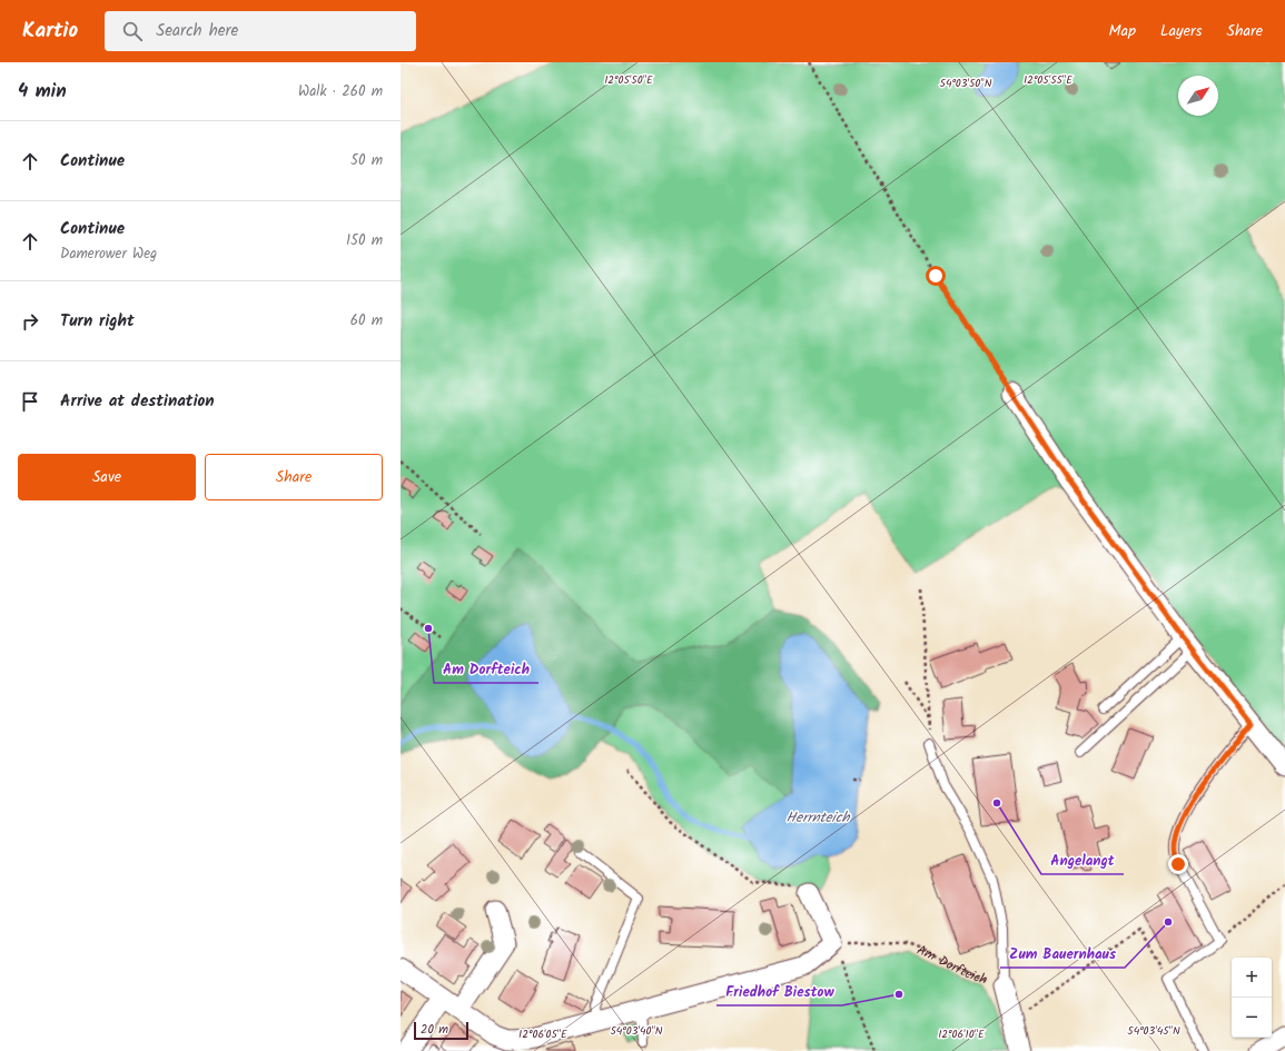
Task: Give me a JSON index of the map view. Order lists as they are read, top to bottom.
{
  "streets": {
    "street": ["Am Dorfteich"]
  },
  "water": ["Herrnteich"],
  "places": [
    "Am Dorfteich",
    "Angelangt",
    "Zum Bauernhaus",
    "Friedhof Biestow"
  ],
  "scale_bar": "20 m",
  "north": "top right",
  "page": {
    "header": "Kartio",
    "search": "Search here",
    "nav": ["Map", "Layers", "Share"],
    "heading": ["4 min", "Walk · 260 m"],
    "list": [
      ["Continue", "50 m"],
      ["Continue", "Damerower Weg", "150 m"],
      ["Turn right", "60 m"],
      "Arrive at destination"
    ],
    "buttons": ["Save", "Share"],
    "map_buttons": ["+", "−"],
    "scale": "20 m"
  },
  "coordinates": [
    "12°05'50\"E",
    "12°05'55\"E",
    "54°03'50\"N",
    "54°03'40\"N",
    "54°03'45\"N",
    "12°06'05\"E",
    "12°06'10\"E"
  ]
}
